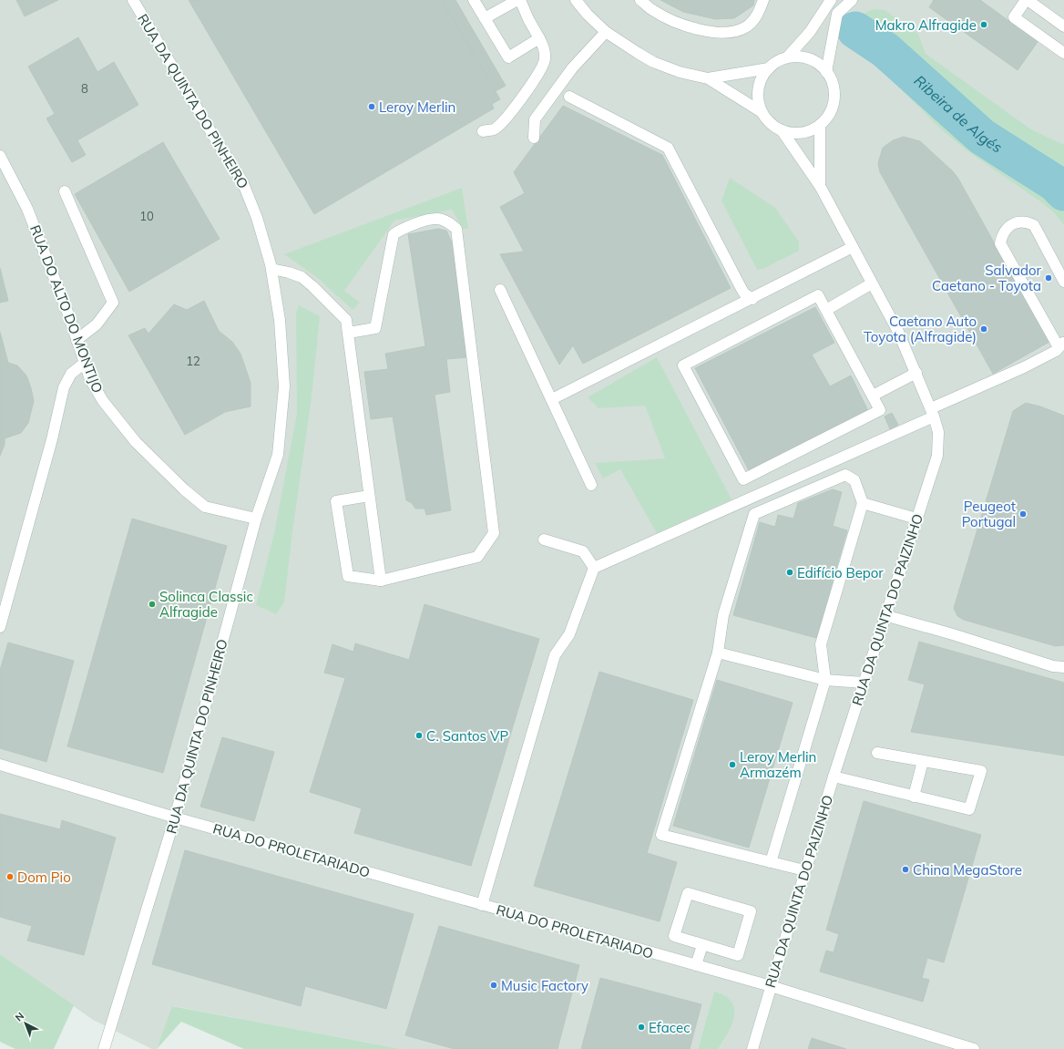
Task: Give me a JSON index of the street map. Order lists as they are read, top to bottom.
{
  "streets": {
    "street": [
      "RUA DA QUINTA DO PINHEIRO",
      "RUA DO ALTO DO MONTIJO",
      "RUA DA QUINTA DO PAIZINHO",
      "RUA DO PROLETARIADO"
    ]
  },
  "crossings": [
    ["RUA DA QUINTA DO PINHEIRO", "RUA DO ALTO DO MONTIJO"],
    ["RUA DA QUINTA DO PINHEIRO", "RUA DO PROLETARIADO"],
    ["RUA DA QUINTA DO PAIZINHO", "RUA DO PROLETARIADO"]
  ],
  "water": ["Ribeira de Algés"],
  "places": [
    "Makro Alfragide",
    "Leroy Merlin",
    "Salvador Caetano - Toyota",
    "Caetano Auto Toyota (Alfragide)",
    "Peugeot Portugal",
    "Edifício Bepor",
    "Solinca Classic Alfragide",
    "C. Santos VP",
    "Leroy Merlin Armazém",
    "China MegaStore",
    "Dom Pio",
    "Music Factory",
    "Efacec"
  ],
  "house_numbers": ["8", "10", "12"],
  "north": "top left"
}
